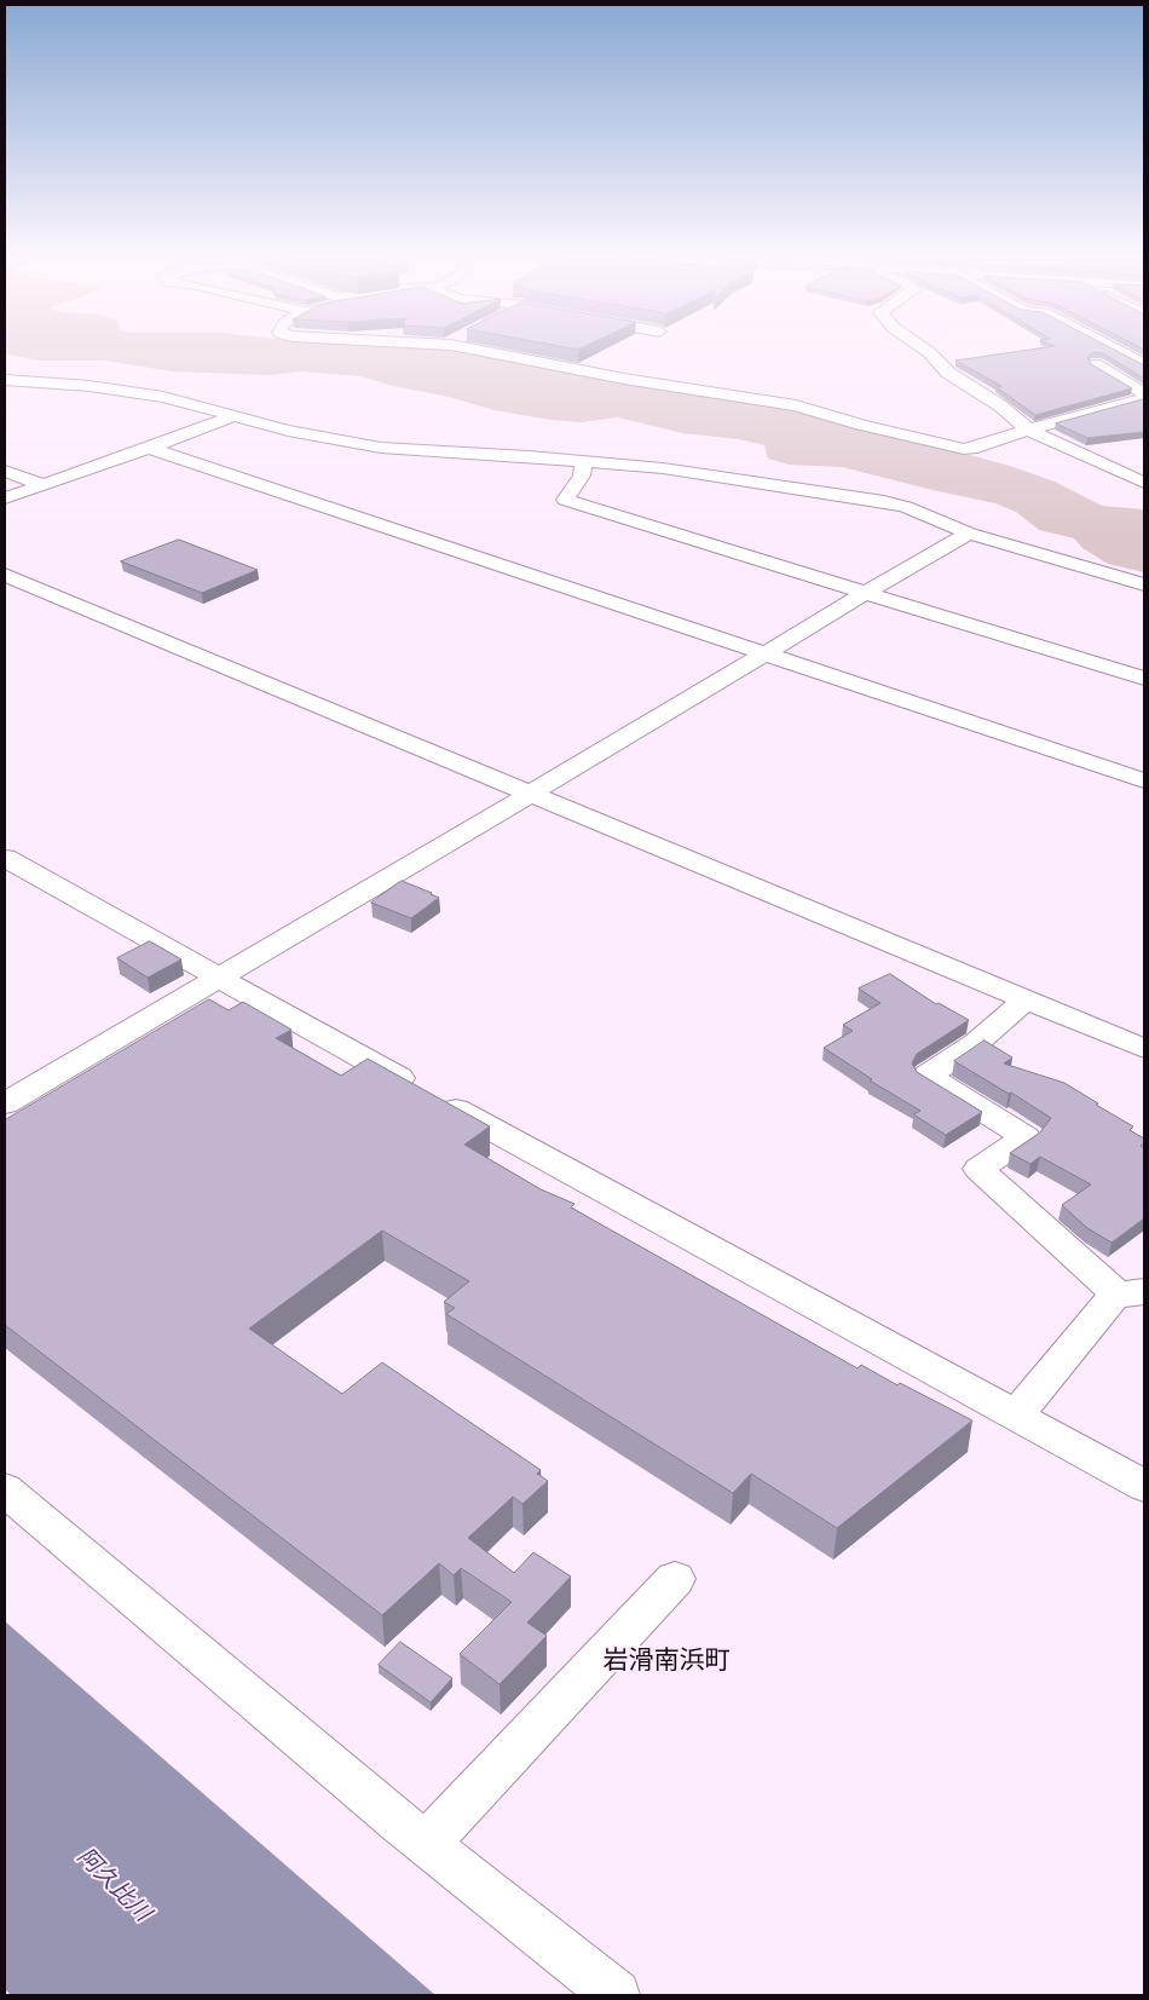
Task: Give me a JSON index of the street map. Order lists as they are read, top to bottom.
{
  "districts": ["岩滑南浜町"],
  "water": ["阿久比川"]
}
